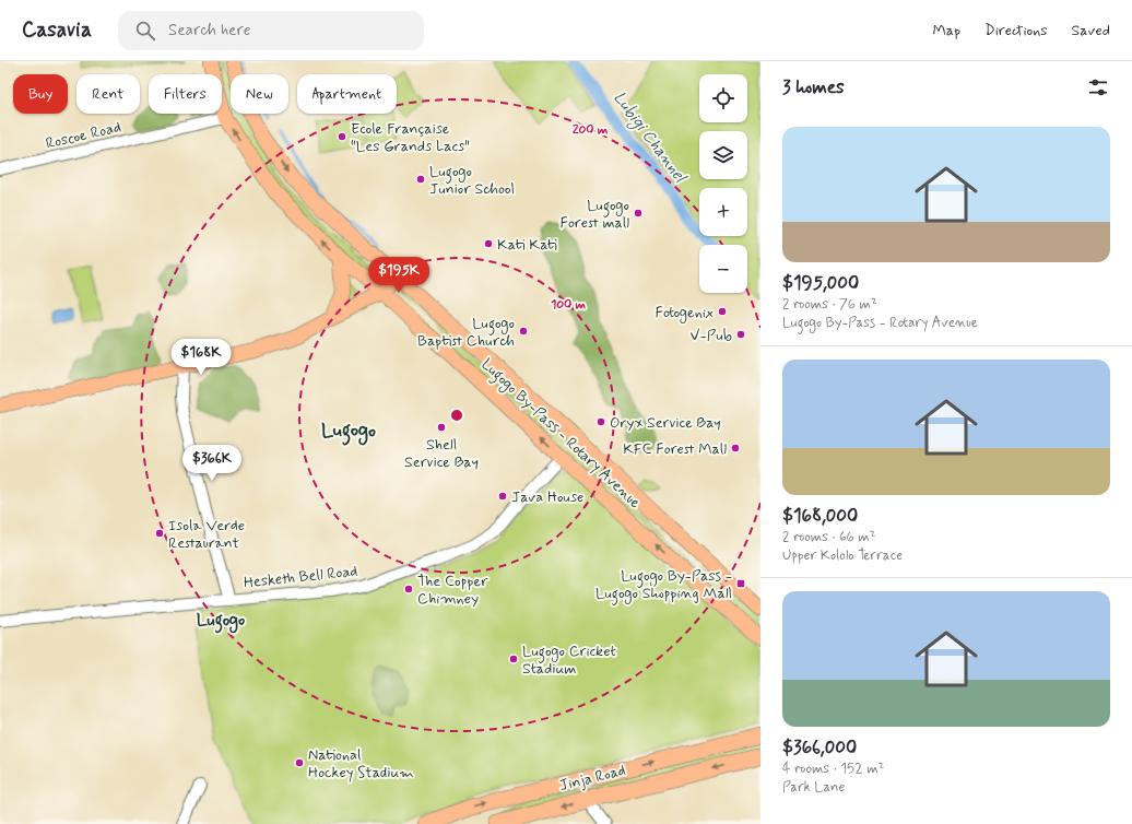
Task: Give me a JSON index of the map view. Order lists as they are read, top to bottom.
{
  "streets": {
    "highway": ["Jinja Road"],
    "main road": ["Lugogo By-Pass - Rotary Avenue"],
    "street": ["Roscoe Road", "Hesketh Bell Road"]
  },
  "crossings": [
    ["Roscoe Road", "Lugogo By-Pass - Rotary Avenue"],
    ["Lugogo By-Pass - Rotary Avenue", "Hesketh Bell Road"]
  ],
  "districts": ["Lugogo", "Lugogo"],
  "water": ["Lubigi Channel"],
  "places": {
    "other": [
      "Ecole Française \"Les Grands Lacs\"",
      "Lugogo Junior School",
      "Lugogo Forest mall",
      "Kati Kati",
      "Fotogenix",
      "Lugogo Baptist Church",
      "V-Pub",
      "Oryx Service Bay",
      "Shell Service Bay",
      "KFC Forest Mall",
      "Java House",
      "Isola Verde Restaurant",
      "The Copper Chimney",
      "Lugogo Cricket Stadium",
      "National Hockey Stadium"
    ],
    "transit": ["Lugogo By-Pass - Lugogo Shopping Mall"]
  },
  "page": {
    "header": "Casavia",
    "search": "Search here",
    "nav": ["Map", "Directions", "Saved"],
    "heading": "3 homes",
    "map_buttons": ["+", "−"],
    "chip": [
      "Buy",
      "Rent",
      "Filters",
      "New",
      "Apartment"
    ],
    "list": [
      {
        "name": "$195,000",
        "note": "2 rooms · 76 m² · Lugogo By-Pass - Rotary Avenue"
      },
      {
        "name": "$168,000",
        "note": "2 rooms · 66 m² · Upper Kololo Terrace"
      },
      {
        "name": "$366,000",
        "note": "4 rooms · 152 m² · Park Lane"
      }
    ],
    "price": ["$195K", "$168K", "$366K"]
  },
  "rings": ["200 m", "100 m"]
}
